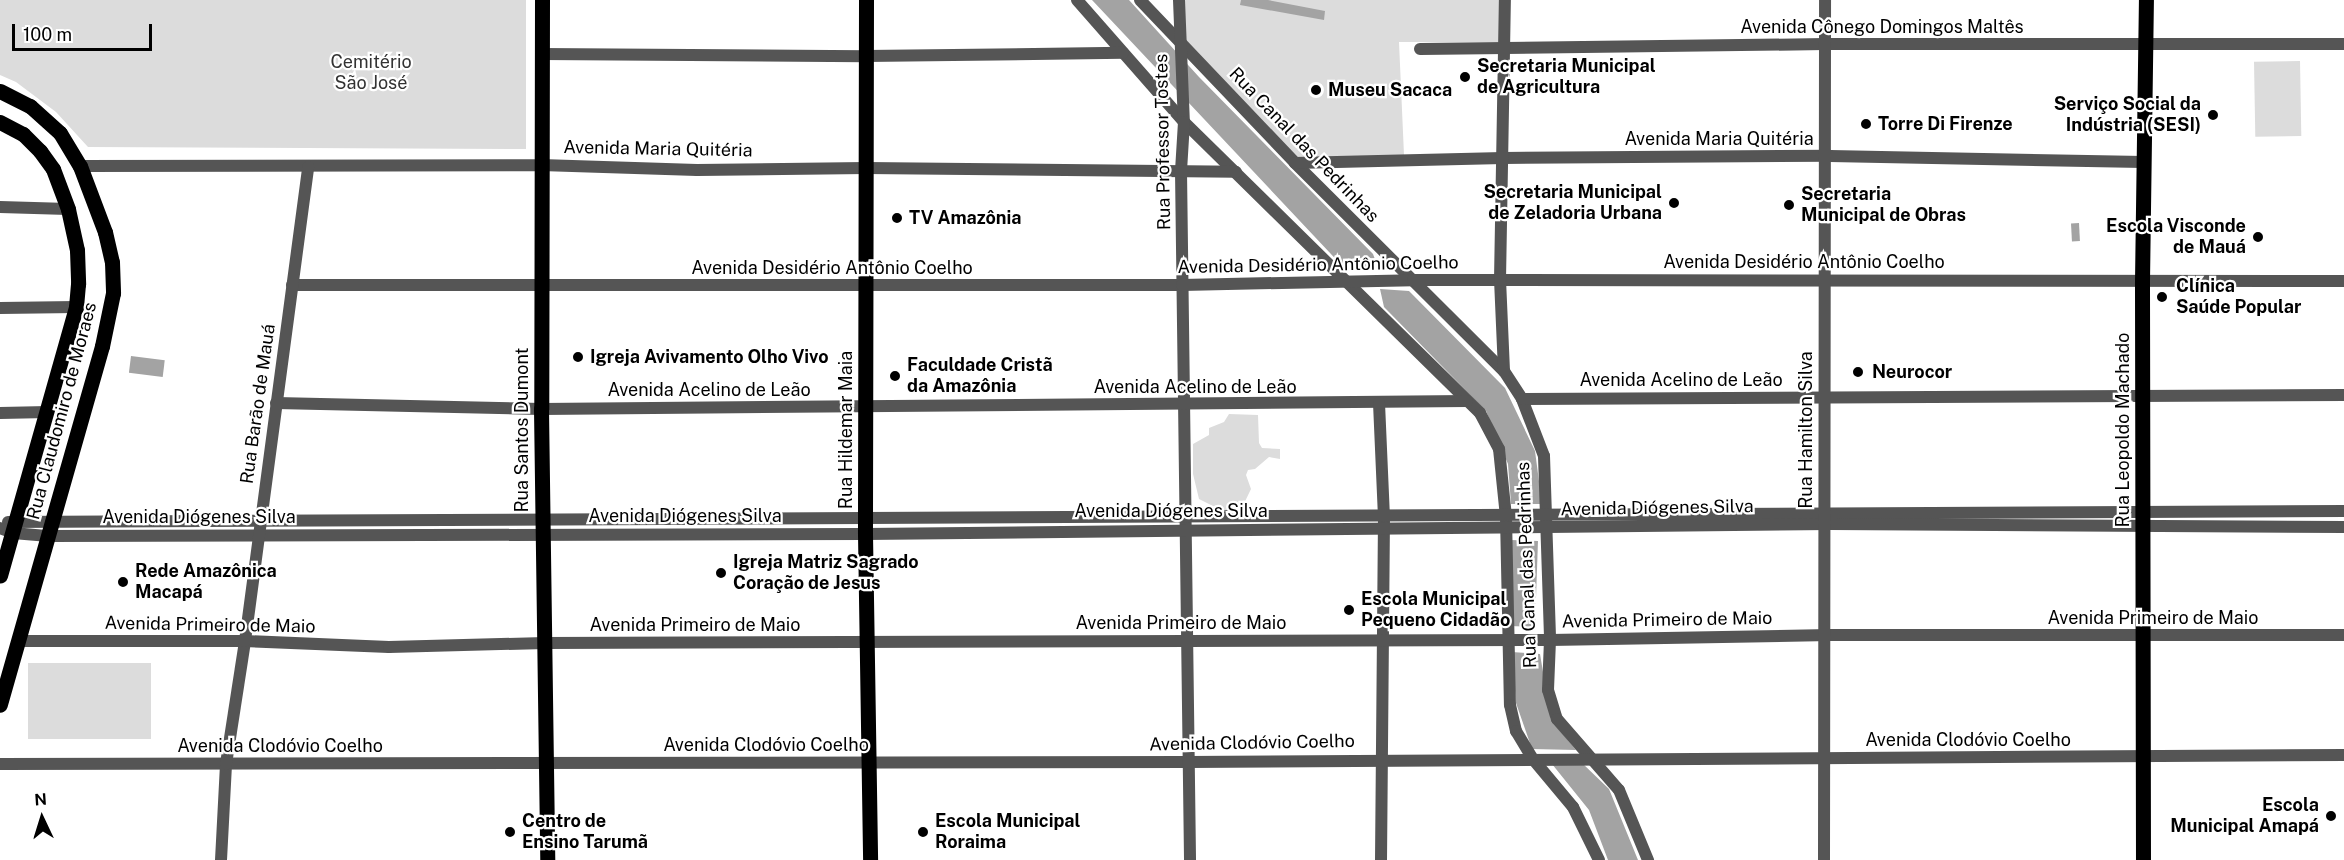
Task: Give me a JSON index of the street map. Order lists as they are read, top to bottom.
{
  "streets": {
    "main road": [
      "Rua Claudomiro de Moraes",
      "Rua Santos Dumont",
      "Rua Hildemar Maia",
      "Rua Leopoldo Machado"
    ],
    "street": [
      "Avenida Cônego Domingos Maltês",
      "Avenida Maria Quitéria",
      "Rua Professor Tostes",
      "Rua Canal das Pedrinhas",
      "Avenida Desidério Antônio Coelho",
      "Avenida Acelino de Leão",
      "Rua Barão de Mauá",
      "Rua Hamilton Silva",
      "Avenida Diógenes Silva",
      "Avenida Primeiro de Maio",
      "Avenida Clodóvio Coelho"
    ]
  },
  "crossings": [
    ["Avenida Cônego Domingos Maltês", "Rua Hamilton Silva"],
    ["Avenida Cônego Domingos Maltês", "Rua Leopoldo Machado"],
    ["Avenida Maria Quitéria", "Rua Professor Tostes"],
    ["Avenida Maria Quitéria", "Rua Canal das Pedrinhas"],
    ["Avenida Maria Quitéria", "Rua Barão de Mauá"],
    ["Avenida Maria Quitéria", "Rua Claudomiro de Moraes"],
    ["Avenida Maria Quitéria", "Rua Santos Dumont"],
    ["Avenida Maria Quitéria", "Rua Hildemar Maia"],
    ["Avenida Maria Quitéria", "Rua Hamilton Silva"],
    ["Avenida Maria Quitéria", "Rua Leopoldo Machado"],
    ["Rua Professor Tostes", "Rua Canal das Pedrinhas"],
    ["Rua Professor Tostes", "Avenida Desidério Antônio Coelho"],
    ["Rua Professor Tostes", "Avenida Acelino de Leão"],
    ["Rua Professor Tostes", "Avenida Diógenes Silva"],
    ["Rua Professor Tostes", "Avenida Primeiro de Maio"],
    ["Rua Professor Tostes", "Avenida Clodóvio Coelho"],
    ["Rua Canal das Pedrinhas", "Avenida Desidério Antônio Coelho"],
    ["Rua Canal das Pedrinhas", "Avenida Acelino de Leão"],
    ["Rua Canal das Pedrinhas", "Avenida Diógenes Silva"],
    ["Rua Canal das Pedrinhas", "Avenida Primeiro de Maio"],
    ["Rua Canal das Pedrinhas", "Avenida Clodóvio Coelho"],
    ["Avenida Desidério Antônio Coelho", "Rua Barão de Mauá"],
    ["Avenida Desidério Antônio Coelho", "Rua Santos Dumont"],
    ["Avenida Desidério Antônio Coelho", "Rua Hildemar Maia"],
    ["Avenida Desidério Antônio Coelho", "Rua Hamilton Silva"],
    ["Avenida Desidério Antônio Coelho", "Rua Leopoldo Machado"],
    ["Avenida Acelino de Leão", "Rua Barão de Mauá"],
    ["Avenida Acelino de Leão", "Rua Santos Dumont"],
    ["Avenida Acelino de Leão", "Rua Hildemar Maia"],
    ["Avenida Acelino de Leão", "Rua Hamilton Silva"],
    ["Avenida Acelino de Leão", "Rua Leopoldo Machado"],
    ["Rua Barão de Mauá", "Avenida Diógenes Silva"],
    ["Rua Barão de Mauá", "Avenida Primeiro de Maio"],
    ["Rua Barão de Mauá", "Avenida Clodóvio Coelho"],
    ["Rua Claudomiro de Moraes", "Avenida Diógenes Silva"],
    ["Rua Claudomiro de Moraes", "Avenida Primeiro de Maio"],
    ["Rua Santos Dumont", "Avenida Diógenes Silva"],
    ["Rua Santos Dumont", "Avenida Primeiro de Maio"],
    ["Rua Santos Dumont", "Avenida Clodóvio Coelho"],
    ["Rua Hildemar Maia", "Avenida Diógenes Silva"],
    ["Rua Hildemar Maia", "Avenida Primeiro de Maio"],
    ["Rua Hildemar Maia", "Avenida Clodóvio Coelho"],
    ["Rua Hamilton Silva", "Avenida Diógenes Silva"],
    ["Rua Hamilton Silva", "Avenida Primeiro de Maio"],
    ["Rua Hamilton Silva", "Avenida Clodóvio Coelho"],
    ["Rua Leopoldo Machado", "Avenida Diógenes Silva"],
    ["Rua Leopoldo Machado", "Avenida Primeiro de Maio"],
    ["Rua Leopoldo Machado", "Avenida Clodóvio Coelho"]
  ],
  "parks": ["Cemitério São José"],
  "places": [
    "Secretaria Municipal de Agricultura",
    "Museu Sacaca",
    "Serviço Social da Indústria (SESI)",
    "Torre Di Firenze",
    "Secretaria Municipal de Zeladoria Urbana",
    "Secretaria Municipal de Obras",
    "TV Amazônia",
    "Escola Visconde de Mauá",
    "Clínica Saúde Popular",
    "Igreja Avivamento Olho Vivo",
    "Neurocor",
    "Faculdade Cristã da Amazônia",
    "Igreja Matriz Sagrado Coração de Jesus",
    "Rede Amazônica Macapá",
    "Escola Municipal Pequeno Cidadão",
    "Escola Municipal Amapá",
    "Centro de Ensino Tarumã",
    "Escola Municipal Roraima"
  ],
  "scale_bar": "100 m",
  "north": "top"
}
